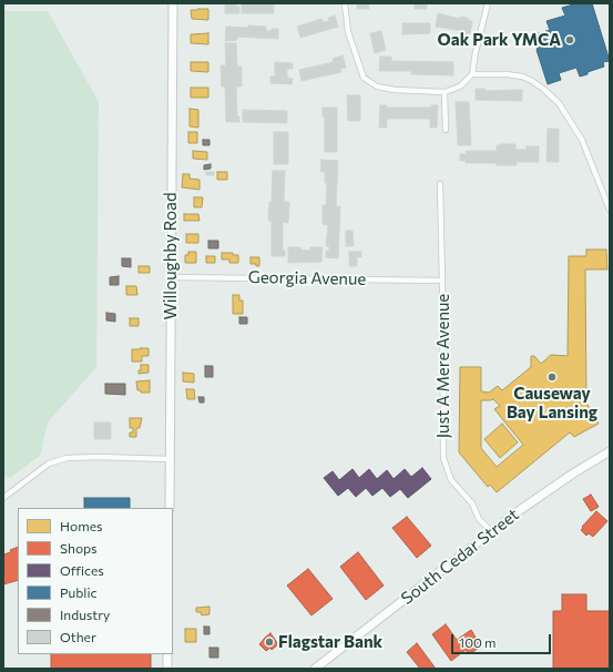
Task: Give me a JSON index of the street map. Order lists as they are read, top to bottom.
{
  "streets": {
    "street": [
      "Willoughby Road",
      "Georgia Avenue",
      "Just A Mere Avenue",
      "South Cedar Street"
    ]
  },
  "crossings": [
    ["Willoughby Road", "Georgia Avenue"],
    ["Georgia Avenue", "Just A Mere Avenue"],
    ["Just A Mere Avenue", "South Cedar Street"]
  ],
  "places": ["Oak Park YMCA", "Causeway Bay Lansing", "Flagstar Bank"],
  "legend": [
    "Homes",
    "Shops",
    "Offices",
    "Public",
    "Industry",
    "Other"
  ],
  "scale_bar": "100 m"
}
